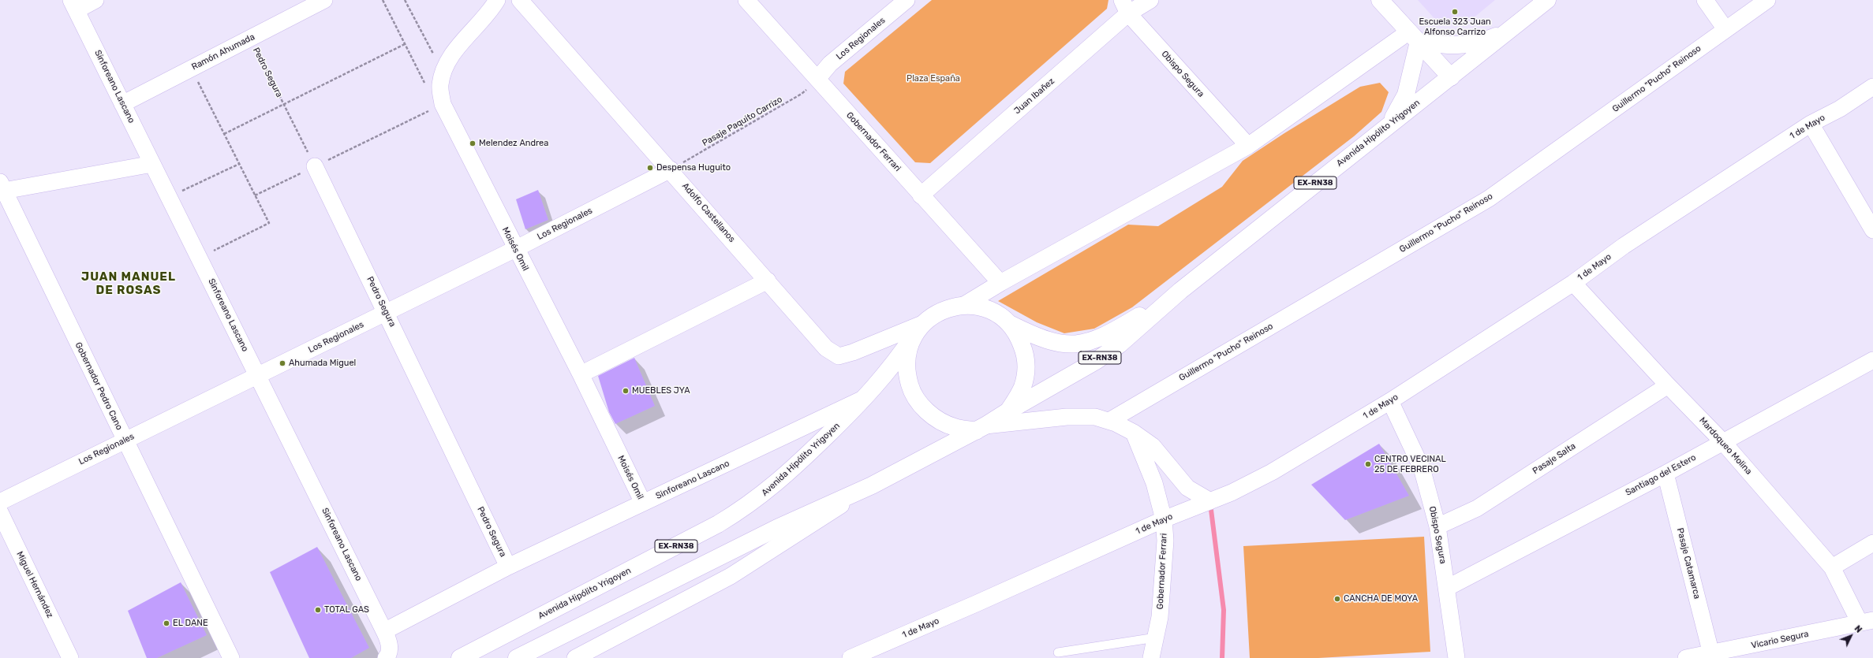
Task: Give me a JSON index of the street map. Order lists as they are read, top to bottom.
{
  "streets": {
    "main road": ["Avenida Hipólito Yrigoyen", "EX-RN38"],
    "street": [
      "Los Regionales",
      "Ramón Ahumada",
      "Pedro Segura",
      "Obispo Segura",
      "Guillermo \"Pucho\" Reinoso",
      "Sinforeano Lascano",
      "Juan Ibañez",
      "1 de Mayo",
      "Gobernador Ferrari",
      "Adolfo Castellanos",
      "Moisés Omil",
      "Gobernador Pedro Cano",
      "Mardoqueo Molina",
      "Pasaje Salta",
      "Santiago del Estero",
      "Pasaje Catamarca",
      "Miguel Hernández",
      "Vicario Segura"
    ],
    "path": ["Pasaje Paquito Carrizo"]
  },
  "crossings": [
    ["Los Regionales", "Pedro Segura"],
    ["Los Regionales", "Sinforeano Lascano"],
    ["Los Regionales", "Pasaje Paquito Carrizo"],
    ["Los Regionales", "Gobernador Ferrari"],
    ["Los Regionales", "Adolfo Castellanos"],
    ["Los Regionales", "Moisés Omil"],
    ["Los Regionales", "Gobernador Pedro Cano"],
    ["Ramón Ahumada", "Pedro Segura"],
    ["Ramón Ahumada", "Sinforeano Lascano"],
    ["Pedro Segura", "Sinforeano Lascano"],
    ["Obispo Segura", "Juan Ibañez"],
    ["Obispo Segura", "1 de Mayo"],
    ["Obispo Segura", "Pasaje Salta"],
    ["Obispo Segura", "Santiago del Estero"],
    ["Sinforeano Lascano", "Avenida Hipólito Yrigoyen"],
    ["Sinforeano Lascano", "Moisés Omil"],
    ["Juan Ibañez", "Gobernador Ferrari"],
    ["Pasaje Paquito Carrizo", "Gobernador Ferrari"],
    ["Pasaje Paquito Carrizo", "Adolfo Castellanos"],
    ["1 de Mayo", "Gobernador Ferrari"],
    ["1 de Mayo", "Mardoqueo Molina"],
    ["Avenida Hipólito Yrigoyen", "EX-RN38"],
    ["Avenida Hipólito Yrigoyen", "Adolfo Castellanos"],
    ["EX-RN38", "Adolfo Castellanos"],
    ["Mardoqueo Molina", "Pasaje Salta"],
    ["Mardoqueo Molina", "Santiago del Estero"],
    ["Mardoqueo Molina", "Vicario Segura"],
    ["Santiago del Estero", "Pasaje Catamarca"],
    ["Pasaje Catamarca", "Vicario Segura"]
  ],
  "districts": ["JUAN MANUEL DE ROSAS"],
  "parks": ["Plaza España"],
  "places": [
    "Escuela 323 Juan Alfonso Carrizo",
    "Melendez Andrea",
    "Despensa Huguito",
    "Ahumada Miguel",
    "MUEBLES JYA",
    "CENTRO VECINAL 25 DE FEBRERO",
    "CANCHA DE MOYA",
    "TOTAL GAS",
    "EL DANE"
  ],
  "north": "top right"
}
